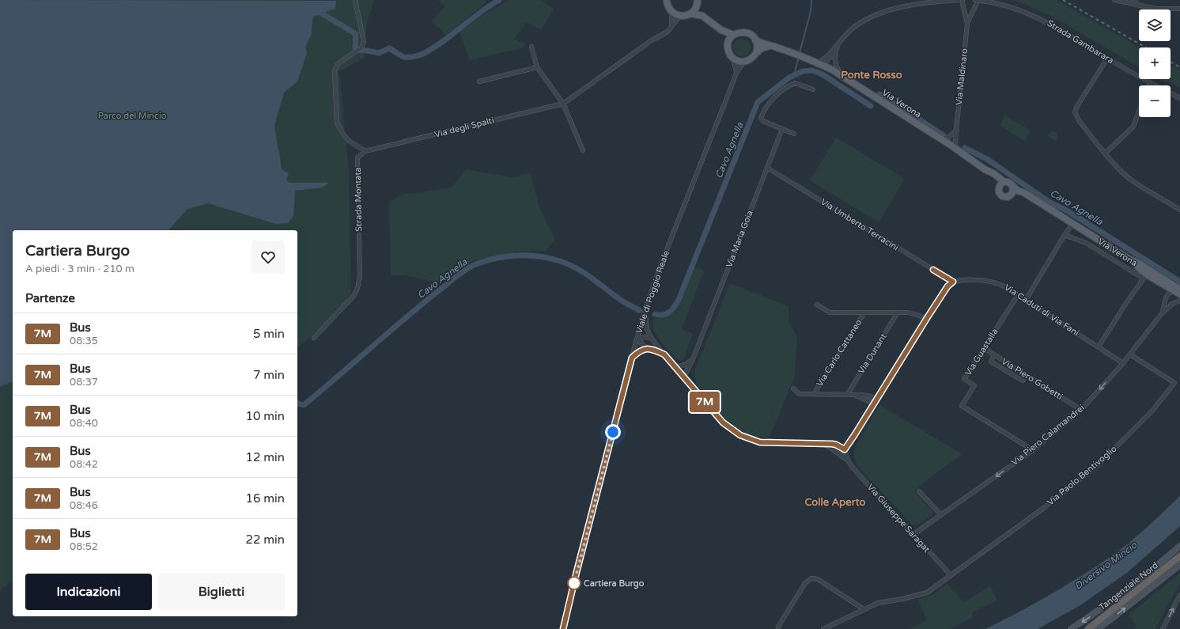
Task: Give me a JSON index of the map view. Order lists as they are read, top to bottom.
{
  "streets": {
    "highway": ["Tangenziale Nord"],
    "main road": ["Via Verona"],
    "street": [
      "Strada Gambarara",
      "Via Maldinaro",
      "Via degli Spalti",
      "Strada Montata",
      "Via Umberto Terracini",
      "Via Maria Goia",
      "Viale di Poggio Reale",
      "Via Caduti di Via Fani",
      "Via Guastalla",
      "Via Carlo Cattaneo",
      "Via Dunant",
      "Via Piero Gobetti",
      "Via Piero Calamandrei",
      "Via Paolo Bentivoglio",
      "Via Giuseppe Saragat"
    ]
  },
  "crossings": [
    ["Strada Gambarara", "Via Maldinaro"],
    ["Via Maldinaro", "Via Verona"],
    ["Via Verona", "Viale di Poggio Reale"],
    ["Via Verona", "Via Caduti di Via Fani"],
    ["Via Verona", "Via Piero Calamandrei"],
    ["Via degli Spalti", "Strada Montata"],
    ["Via Umberto Terracini", "Via Maria Goia"],
    ["Via Umberto Terracini", "Via Caduti di Via Fani"],
    ["Via Maria Goia", "Via Giuseppe Saragat"],
    ["Viale di Poggio Reale", "Via Giuseppe Saragat"],
    ["Via Caduti di Via Fani", "Via Guastalla"],
    ["Via Caduti di Via Fani", "Via Piero Calamandrei"],
    ["Via Guastalla", "Via Piero Gobetti"],
    ["Via Guastalla", "Via Piero Calamandrei"],
    ["Via Piero Gobetti", "Via Piero Calamandrei"],
    ["Via Piero Calamandrei", "Via Paolo Bentivoglio"],
    ["Via Piero Calamandrei", "Via Giuseppe Saragat"],
    ["Via Paolo Bentivoglio", "Via Giuseppe Saragat"]
  ],
  "one_way": ["Via Piero Calamandrei"],
  "districts": ["Ponte Rosso", "Colle Aperto"],
  "water": ["Cavo Agnella", "Diversivo Mincio"],
  "parks": ["Parco del Mincio"],
  "places": ["Cartiera Burgo"],
  "lines": ["bus line 7M"],
  "page": {
    "on_map": "7M",
    "map_buttons": ["+", "−"],
    "heading": [
      ["Cartiera Burgo", "A piedi · 3 min · 210 m"],
      "Partenze"
    ],
    "list": [
      {
        "mark": "7M",
        "name": "Bus",
        "note": "08:35",
        "value": "5 min"
      },
      {
        "mark": "7M",
        "name": "Bus",
        "note": "08:37",
        "value": "7 min"
      },
      {
        "mark": "7M",
        "name": "Bus",
        "note": "08:40",
        "value": "10 min"
      },
      {
        "mark": "7M",
        "name": "Bus",
        "note": "08:42",
        "value": "12 min"
      },
      {
        "mark": "7M",
        "name": "Bus",
        "note": "08:46",
        "value": "16 min"
      },
      {
        "mark": "7M",
        "name": "Bus",
        "note": "08:52",
        "value": "22 min"
      }
    ],
    "buttons": ["Indicazioni", "Biglietti"]
  }
}
